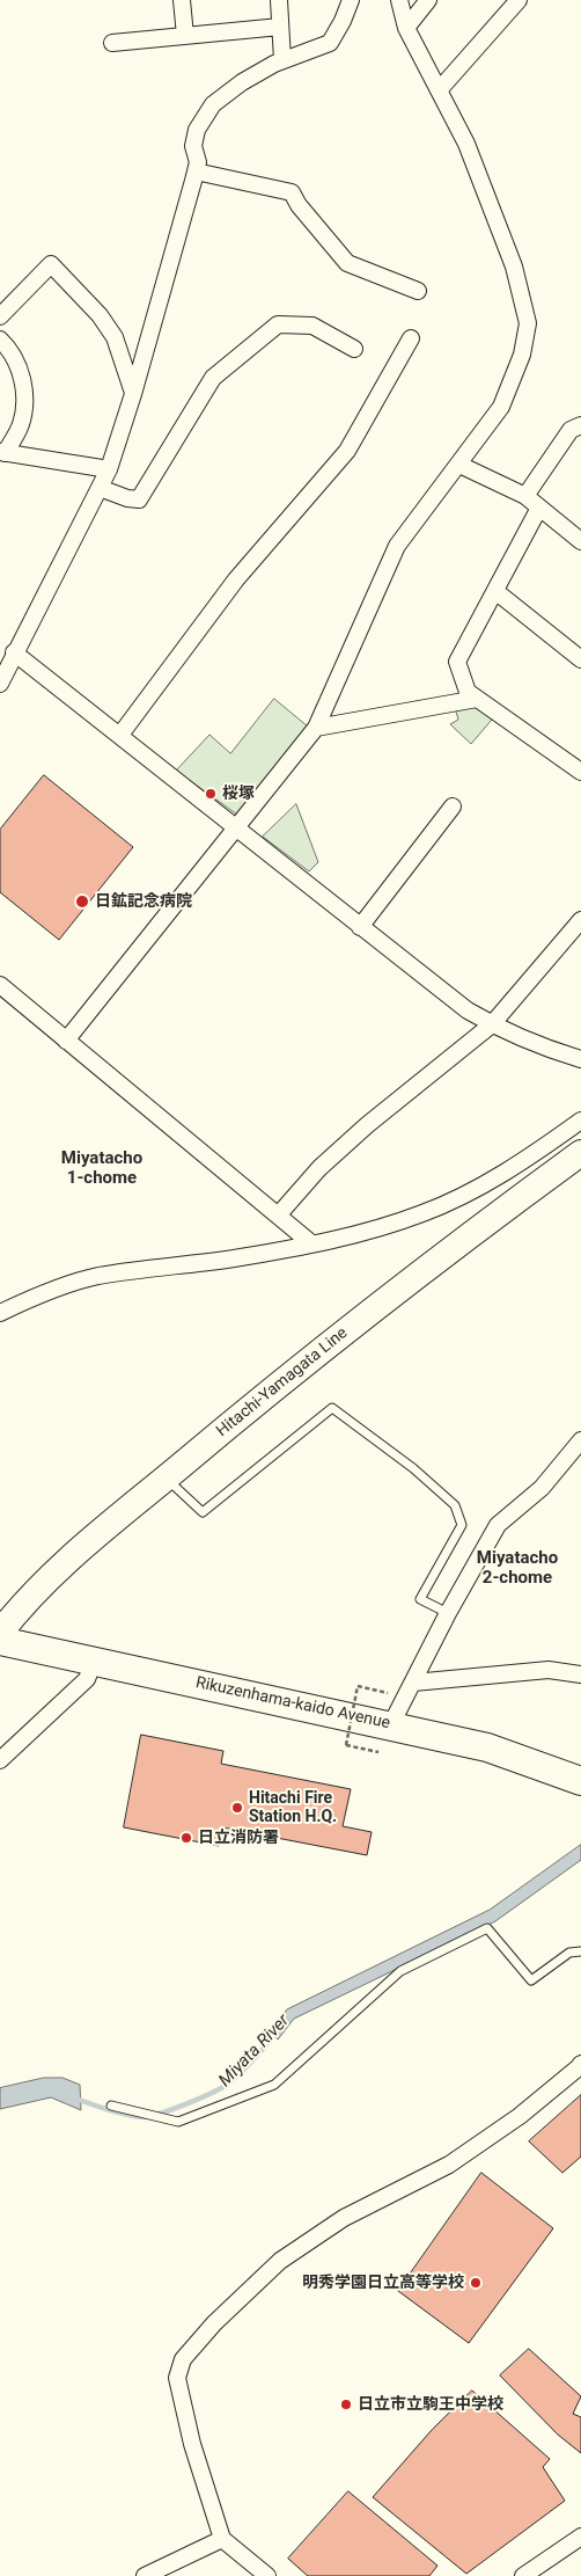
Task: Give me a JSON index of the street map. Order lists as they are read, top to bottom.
{
  "streets": {
    "highway": ["Rikuzenhama-kaido Avenue"],
    "main road": ["Hitachi-Yamagata Line"]
  },
  "districts": ["Miyatacho 1-chome", "Miyatacho 2-chome"],
  "water": ["Miyata River"],
  "places": [
    "桜塚",
    "日鉱記念病院",
    "Hitachi Fire Station H.Q.",
    "日立消防署",
    "明秀学園日立高等学校",
    "日立市立駒王中学校"
  ]
}
